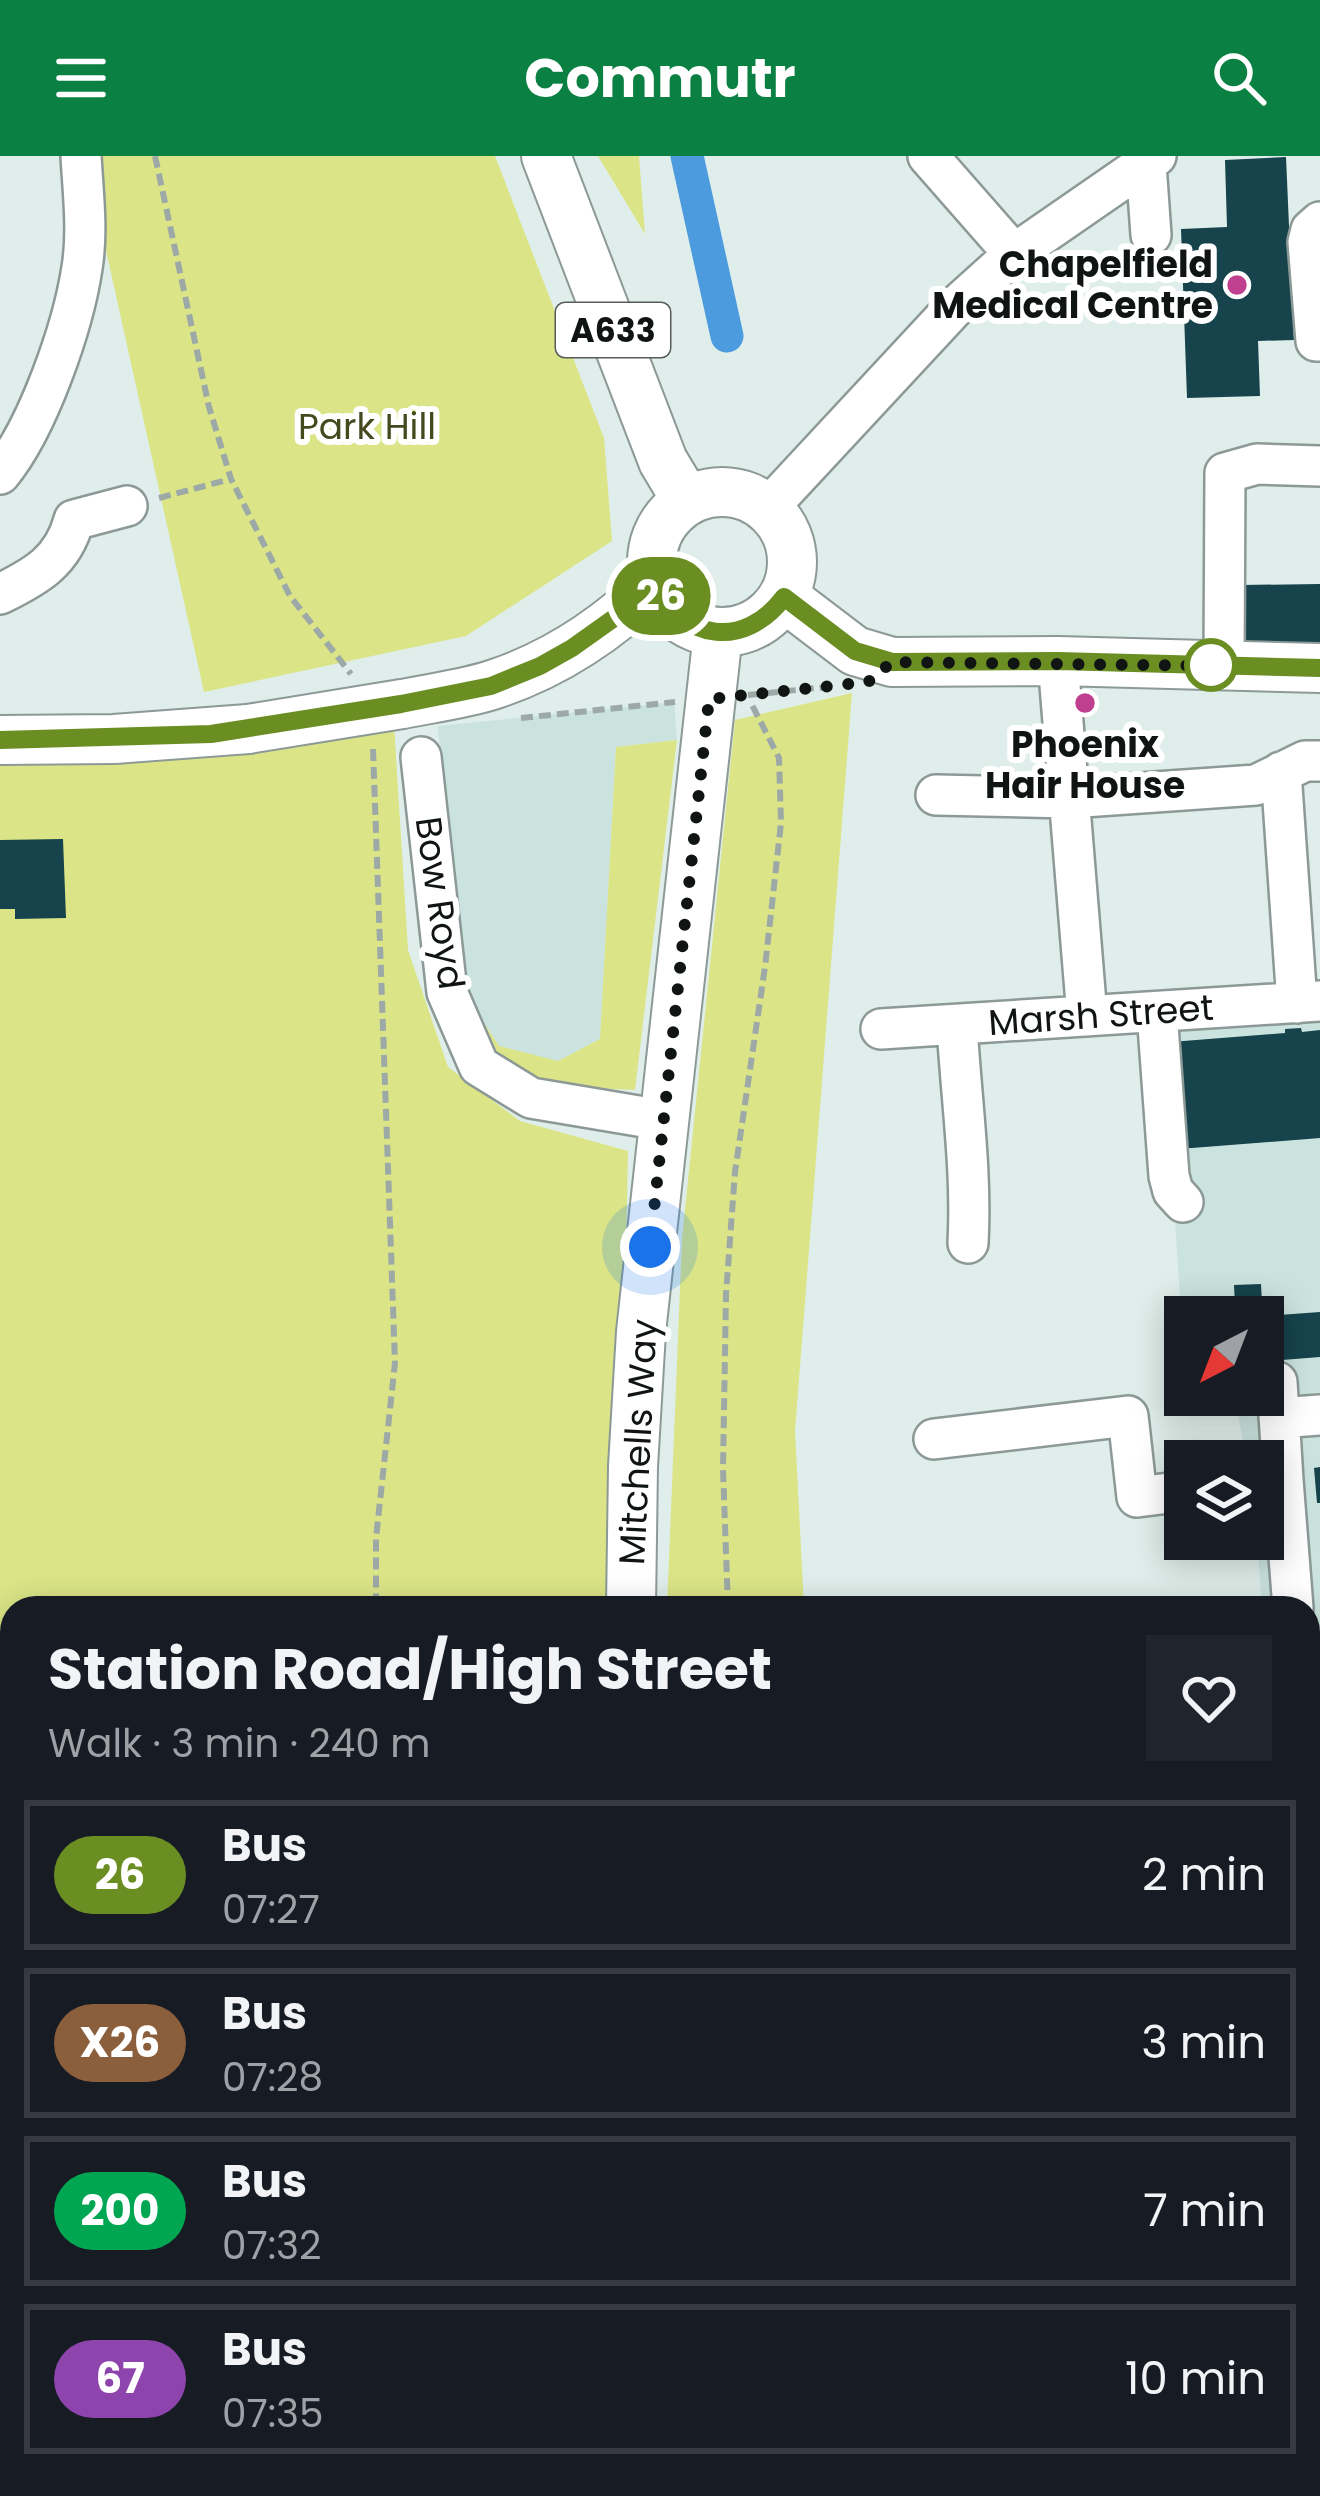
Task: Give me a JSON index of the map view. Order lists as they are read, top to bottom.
{
  "streets": {
    "main road": ["A633", "Mitchells Way"],
    "street": ["Bow Royd", "Marsh Street"]
  },
  "crossings": [
    ["A633", "Mitchells Way"],
    ["Bow Royd", "Mitchells Way"]
  ],
  "parks": ["Park Hill"],
  "places": ["Chapelfield Medical Centre", "Phoenix Hair House"],
  "lines": ["bus line 26"],
  "north": "bottom left",
  "page": {
    "header": "Commutr",
    "on_map": "26",
    "heading": ["Station Road/High Street", "Walk · 3 min · 240 m"],
    "list": [
      {
        "mark": "26",
        "name": "Bus",
        "note": "07:27",
        "value": "2 min"
      },
      {
        "mark": "X26",
        "name": "Bus",
        "note": "07:28",
        "value": "3 min"
      },
      {
        "mark": "200",
        "name": "Bus",
        "note": "07:32",
        "value": "7 min"
      },
      {
        "mark": "67",
        "name": "Bus",
        "note": "07:35",
        "value": "10 min"
      }
    ]
  }
}
